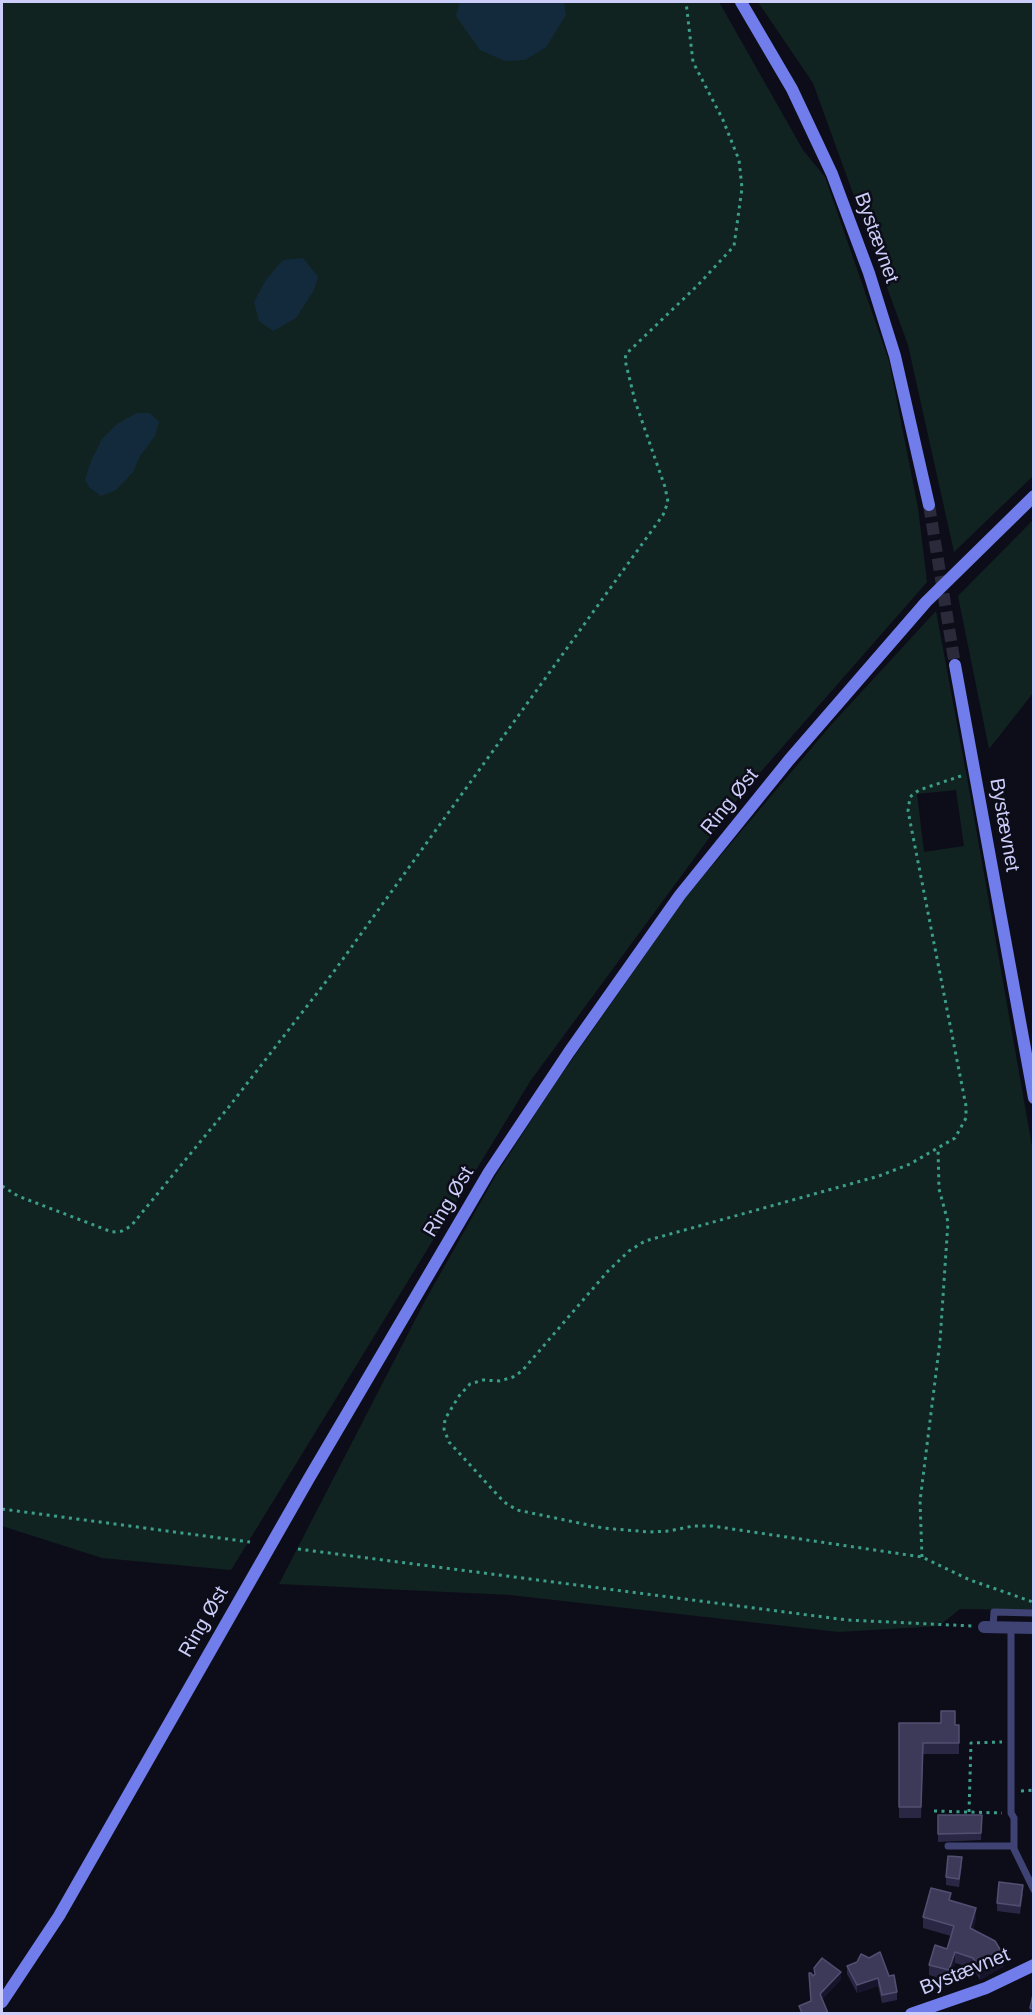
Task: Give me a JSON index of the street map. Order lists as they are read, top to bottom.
{
  "streets": {
    "main road": ["Bystævnet", "Ring Øst"]
  }
}
